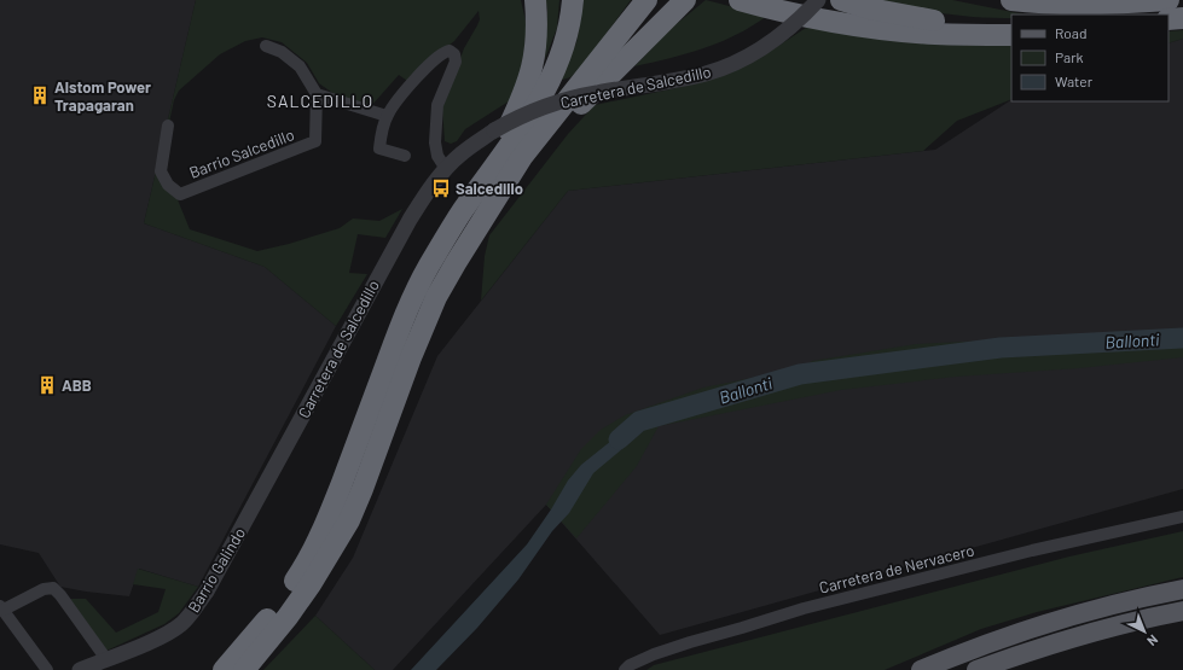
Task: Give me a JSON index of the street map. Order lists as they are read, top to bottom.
{
  "streets": {
    "street": [
      "Carretera de Salcedillo",
      "Barrio Salcedillo",
      "Carretera de Nervacero",
      "Barrio Galindo"
    ]
  },
  "crossings": [
    ["Carretera de Salcedillo", "Barrio Galindo"]
  ],
  "districts": ["SALCEDILLO"],
  "water": ["Ballonti"],
  "places": {
    "building": ["Alstom Power Trapagaran", "ABB"],
    "bus stop": ["Salcedillo"]
  },
  "legend": ["Road", "Park", "Water"],
  "north": "bottom right"
}
